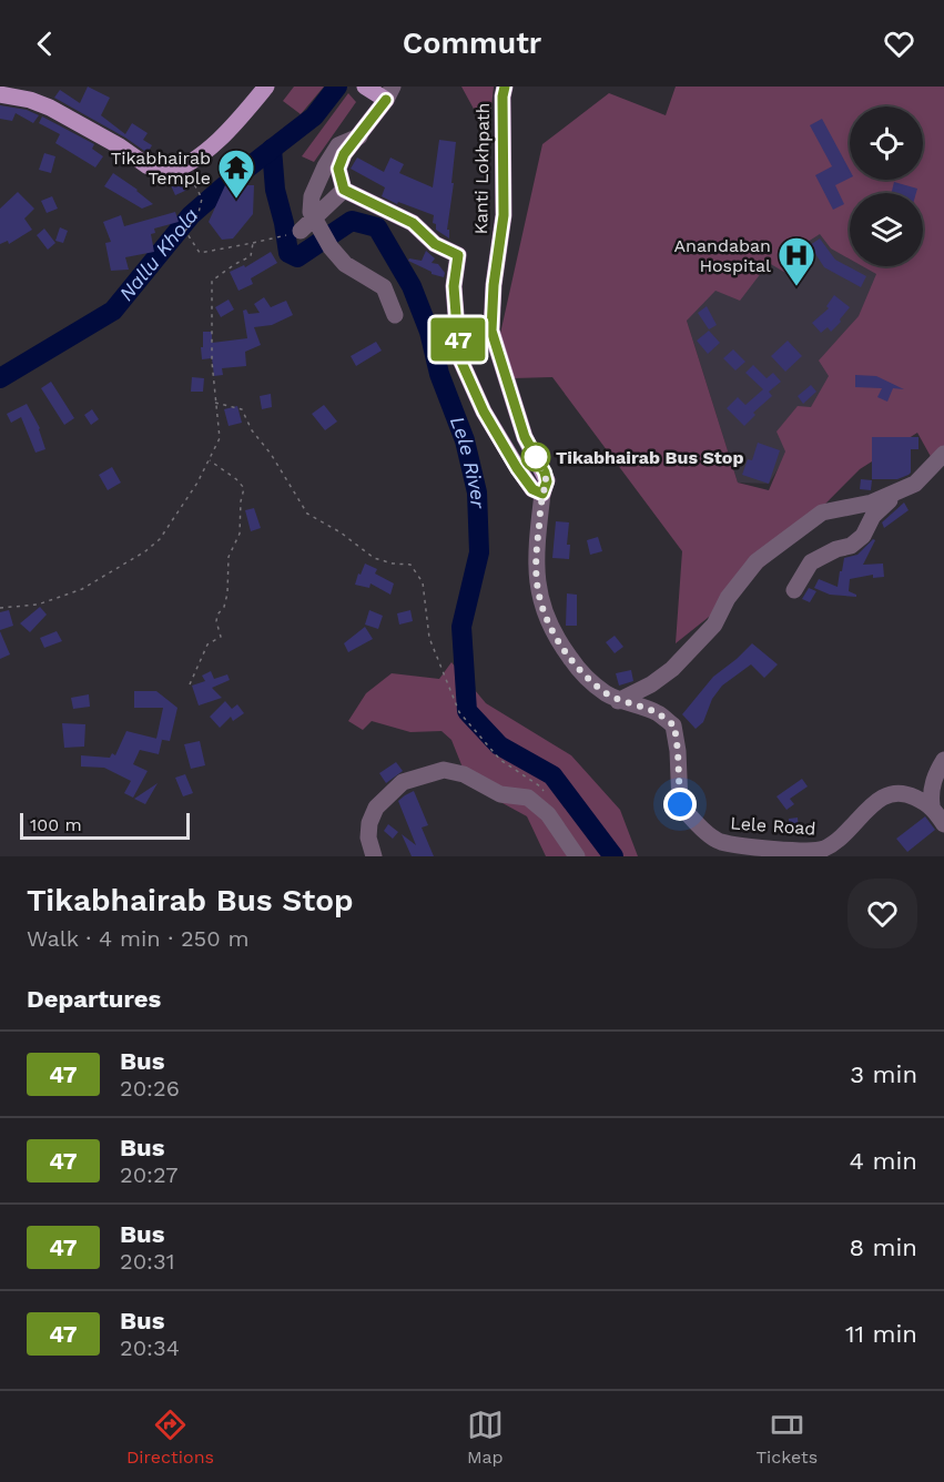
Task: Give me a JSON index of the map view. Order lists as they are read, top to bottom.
{
  "streets": {
    "main road": ["Kanti Lokhpath"],
    "street": ["Lele Road"]
  },
  "crossings": [
    ["Kanti Lokhpath", "Lele Road"]
  ],
  "water": ["Nallu Khola", "Lele River"],
  "places": {
    "temple": ["Tikabhairab Temple"],
    "hospital": ["Anandaban Hospital"],
    "other": ["Tikabhairab Bus Stop"]
  },
  "lines": ["bus line 47"],
  "scale_bar": "100 m",
  "page": {
    "header": "Commutr",
    "on_map": "47",
    "scale": "100 m",
    "heading": [
      ["Tikabhairab Bus Stop", "Walk · 4 min · 250 m"],
      "Departures"
    ],
    "list": [
      {
        "mark": "47",
        "name": "Bus",
        "note": "20:26",
        "value": "3 min"
      },
      {
        "mark": "47",
        "name": "Bus",
        "note": "20:27",
        "value": "4 min"
      },
      {
        "mark": "47",
        "name": "Bus",
        "note": "20:31",
        "value": "8 min"
      },
      {
        "mark": "47",
        "name": "Bus",
        "note": "20:34",
        "value": "11 min"
      }
    ],
    "tabs": ["Directions", "Map", "Tickets"]
  }
}
